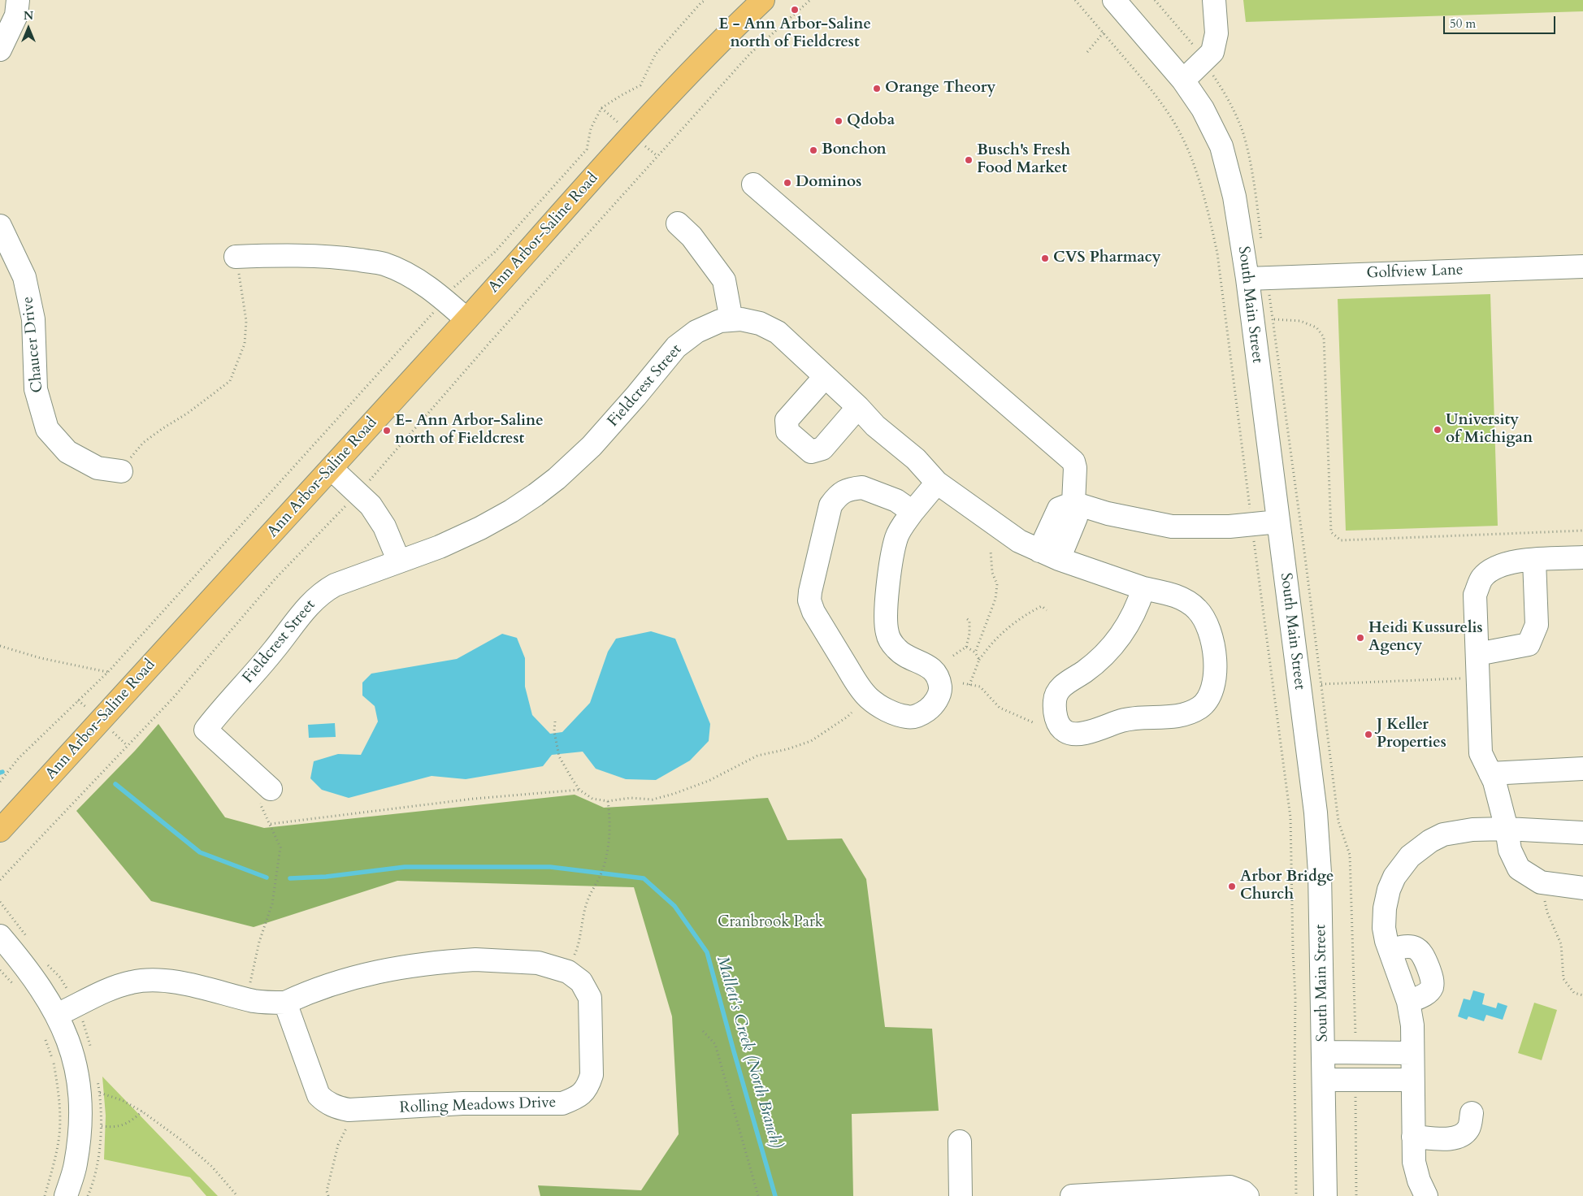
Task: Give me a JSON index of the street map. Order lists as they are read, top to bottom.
{
  "streets": {
    "main road": ["Ann Arbor-Saline Road"],
    "street": [
      "Golfview Lane",
      "South Main Street",
      "Chaucer Drive",
      "Fieldcrest Street",
      "Rolling Meadows Drive"
    ]
  },
  "crossings": [
    ["Golfview Lane", "South Main Street"]
  ],
  "water": ["Mallett's Creek (North Branch)"],
  "parks": ["Cranbrook Park"],
  "places": [
    "E - Ann Arbor-Saline north of Fieldcrest",
    "Orange Theory",
    "Qdoba",
    "Bonchon",
    "Busch's Fresh Food Market",
    "Dominos",
    "CVS Pharmacy",
    "University of Michigan",
    "E- Ann Arbor-Saline north of Fieldcrest",
    "Heidi Kussurelis Agency",
    "J Keller Properties",
    "Arbor Bridge Church"
  ],
  "scale_bar": "50 m",
  "north": "top"
}
